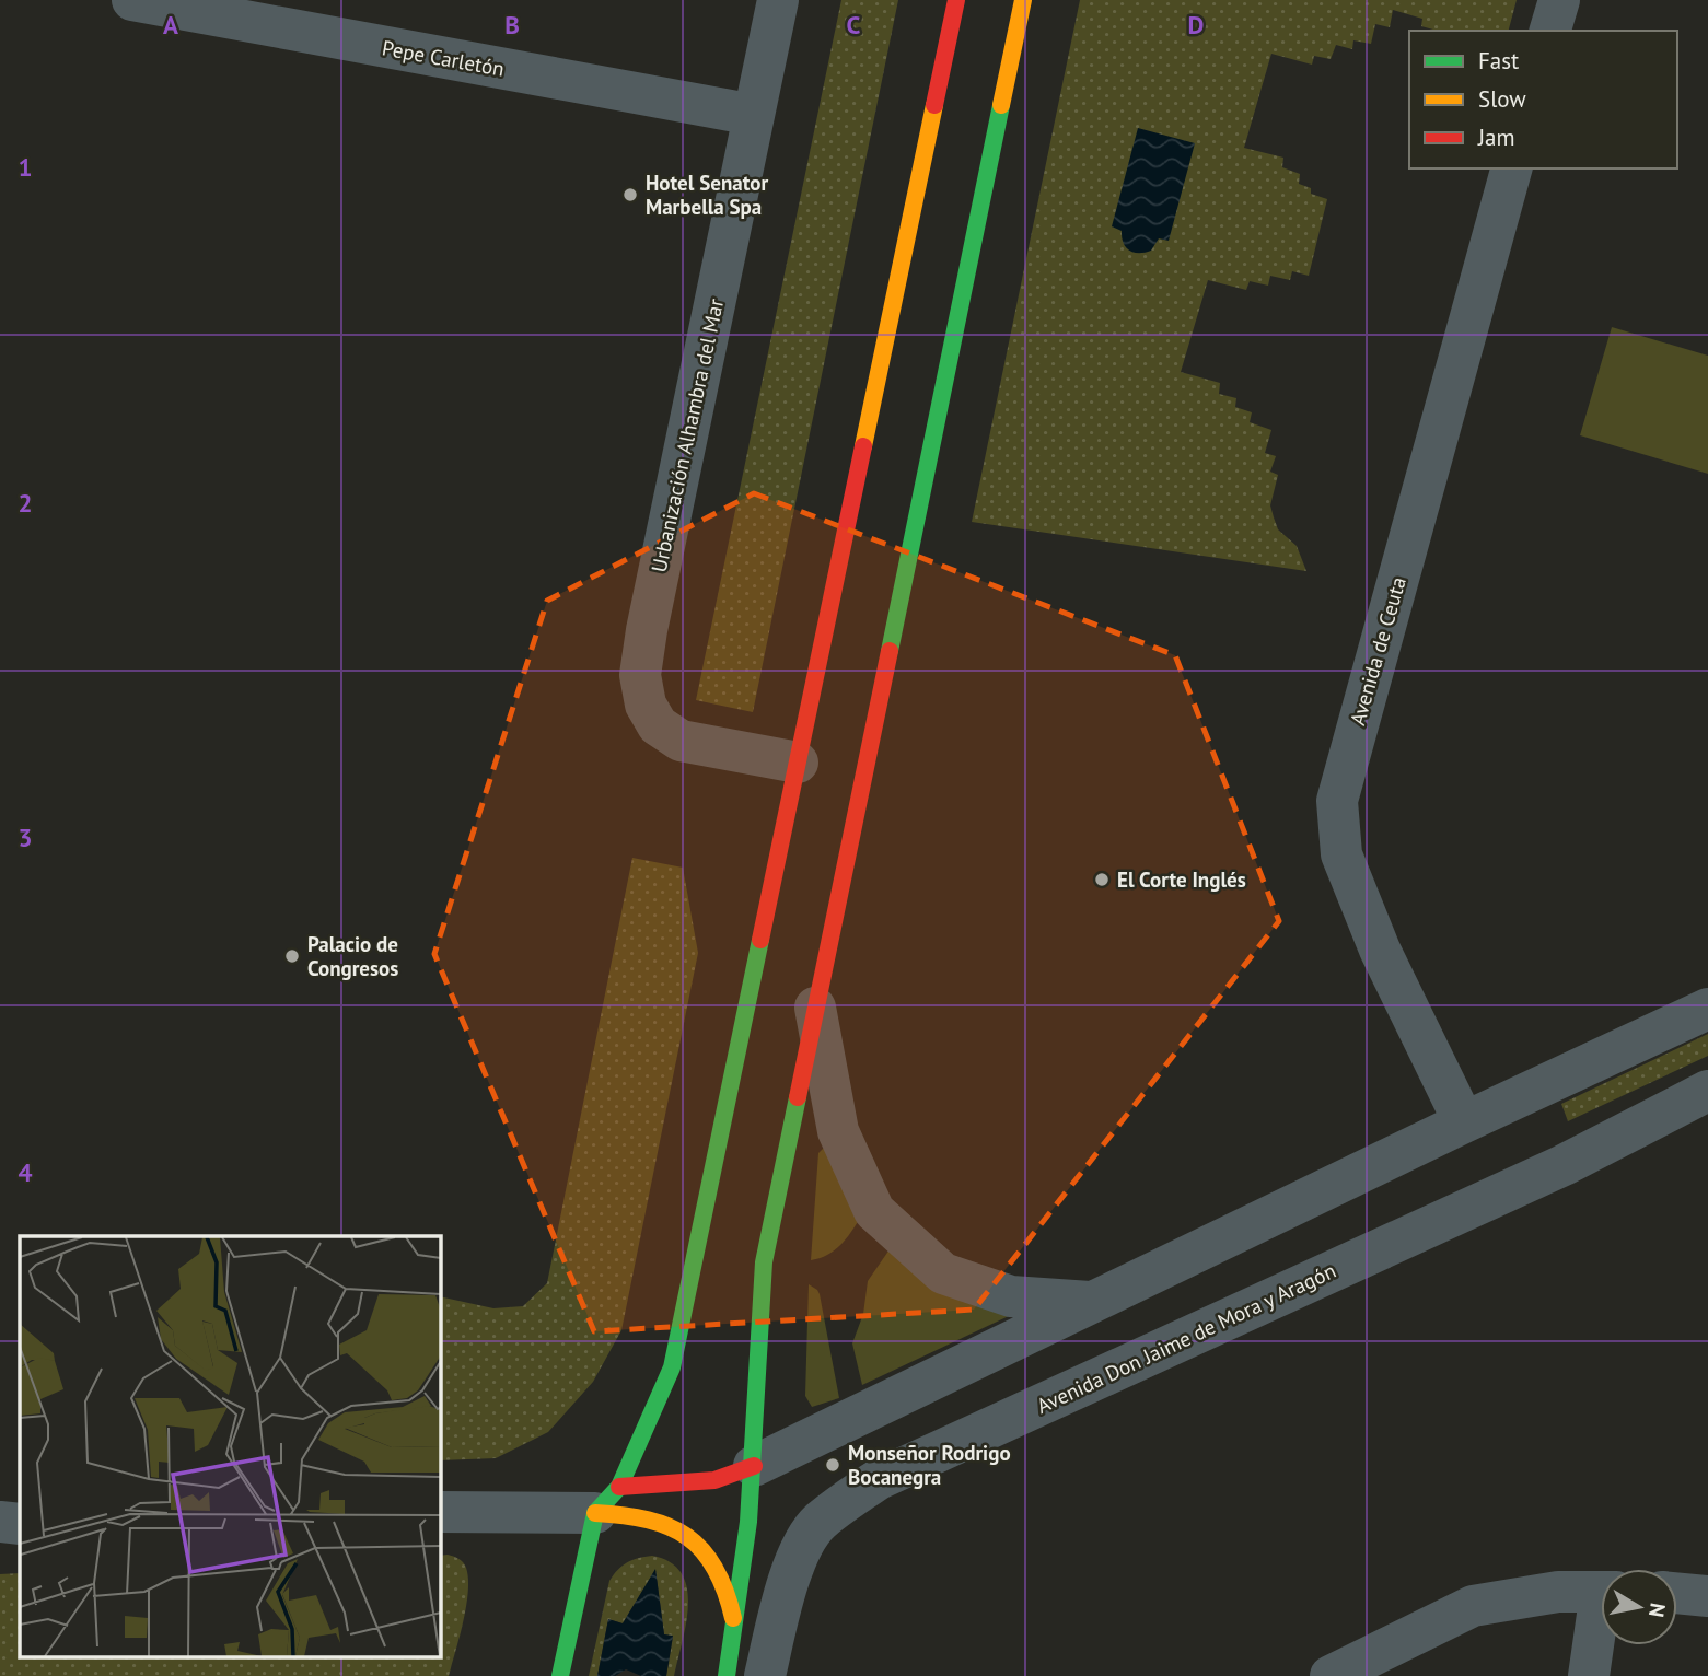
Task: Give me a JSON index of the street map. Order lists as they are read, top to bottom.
{
  "streets": {
    "street": [
      "Pepe Carletón",
      "Urbanización Alhambra del Mar",
      "Avenida de Ceuta",
      "Avenida Don Jaime de Mora y Aragón"
    ]
  },
  "crossings": [
    ["Pepe Carletón", "Urbanización Alhambra del Mar"]
  ],
  "places": [
    "Hotel Senator Marbella Spa",
    "El Corte Inglés",
    "Palacio de Congresos",
    "Monseñor Rodrigo Bocanegra"
  ],
  "legend": ["Fast", "Slow", "Jam"],
  "north": "right",
  "grid": {
    "columns": [
      "A",
      "B",
      "C",
      "D"
    ],
    "rows": [
      "1",
      "2",
      "3",
      "4"
    ]
  }
}
